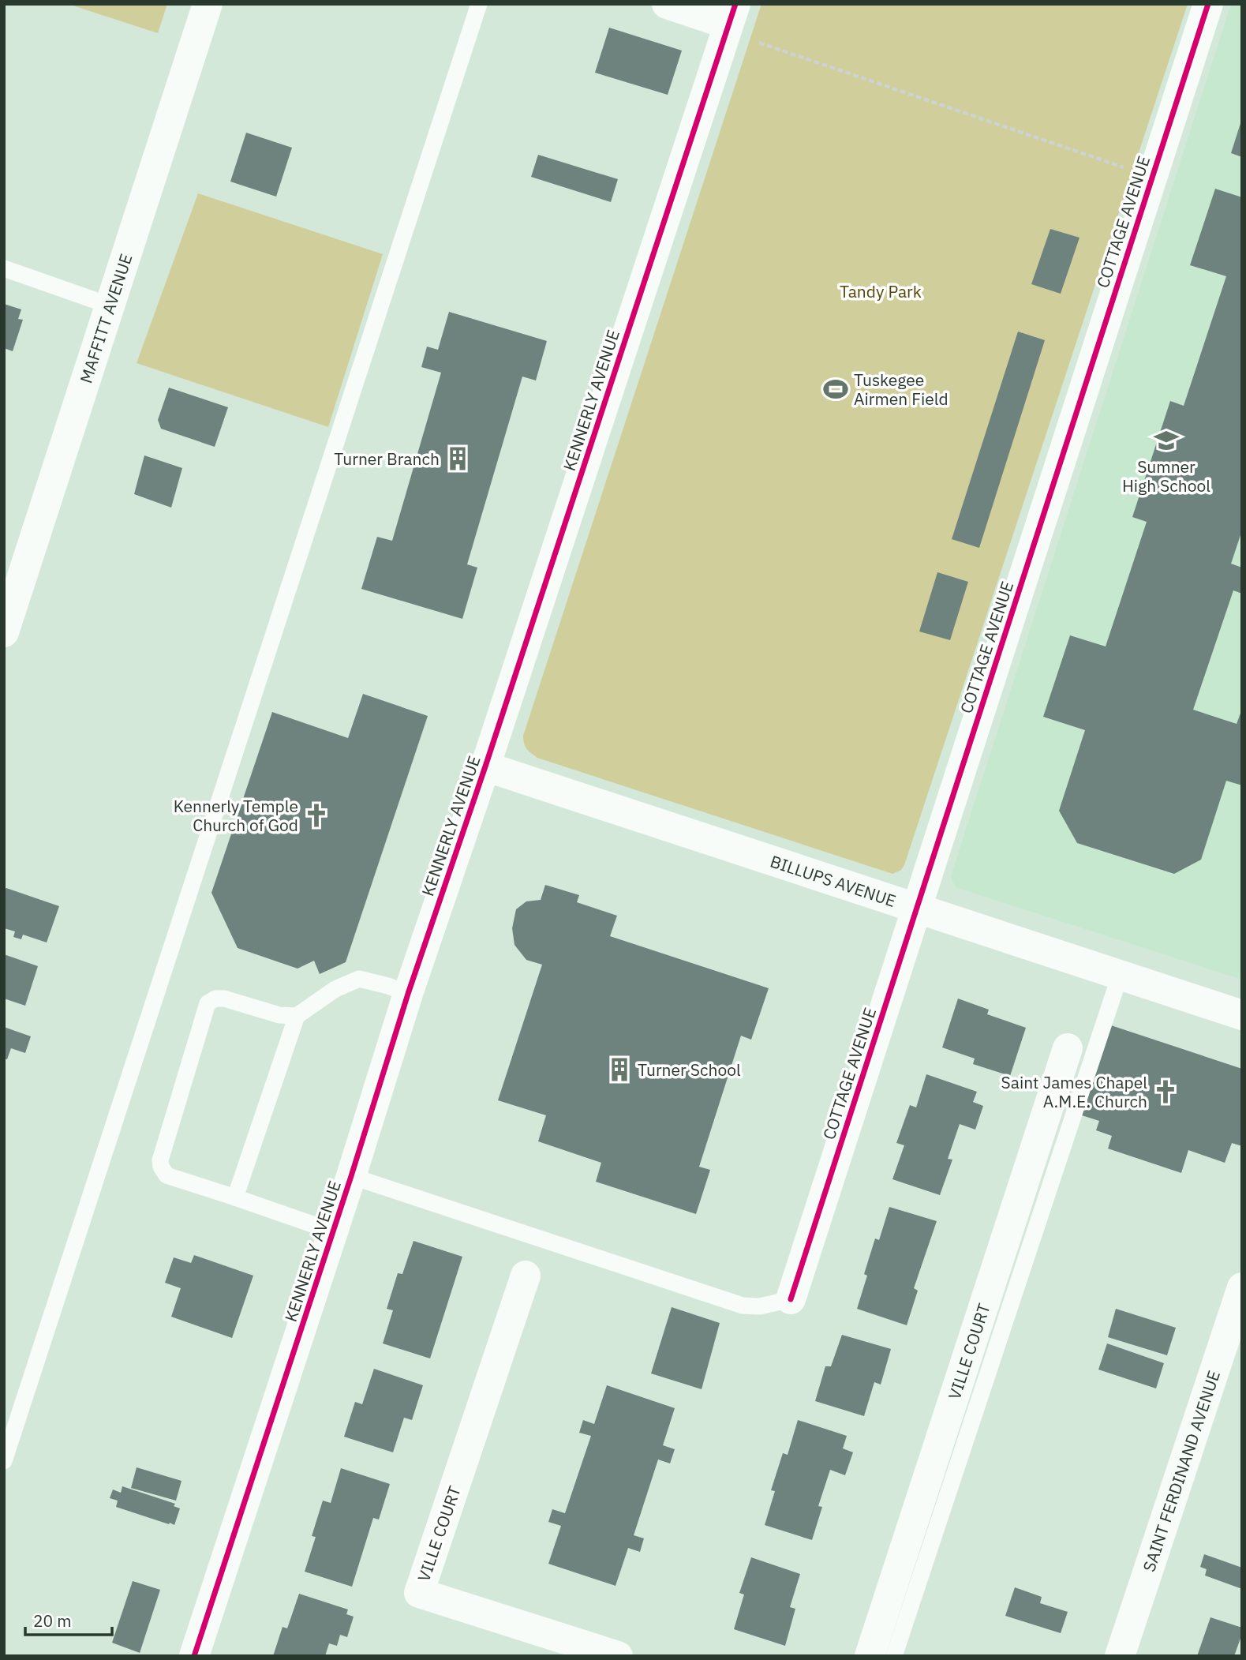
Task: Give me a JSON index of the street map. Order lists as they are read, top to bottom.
{
  "streets": {
    "street": [
      "COTTAGE AVENUE",
      "MAFFITT AVENUE",
      "KENNERLY AVENUE",
      "BILLUPS AVENUE",
      "VILLE COURT",
      "SAINT FERDINAND AVENUE"
    ]
  },
  "crossings": [
    ["COTTAGE AVENUE", "BILLUPS AVENUE"],
    ["KENNERLY AVENUE", "BILLUPS AVENUE"]
  ],
  "parks": ["Tandy Park"],
  "places": {
    "sports": ["Tuskegee Airmen Field"],
    "school or university": ["Sumner High School"],
    "building": ["Turner Branch", "Turner School"],
    "church": ["Kennerly Temple Church of God", "Saint James Chapel A.M.E. Church"]
  },
  "scale_bar": "20 m"
}
